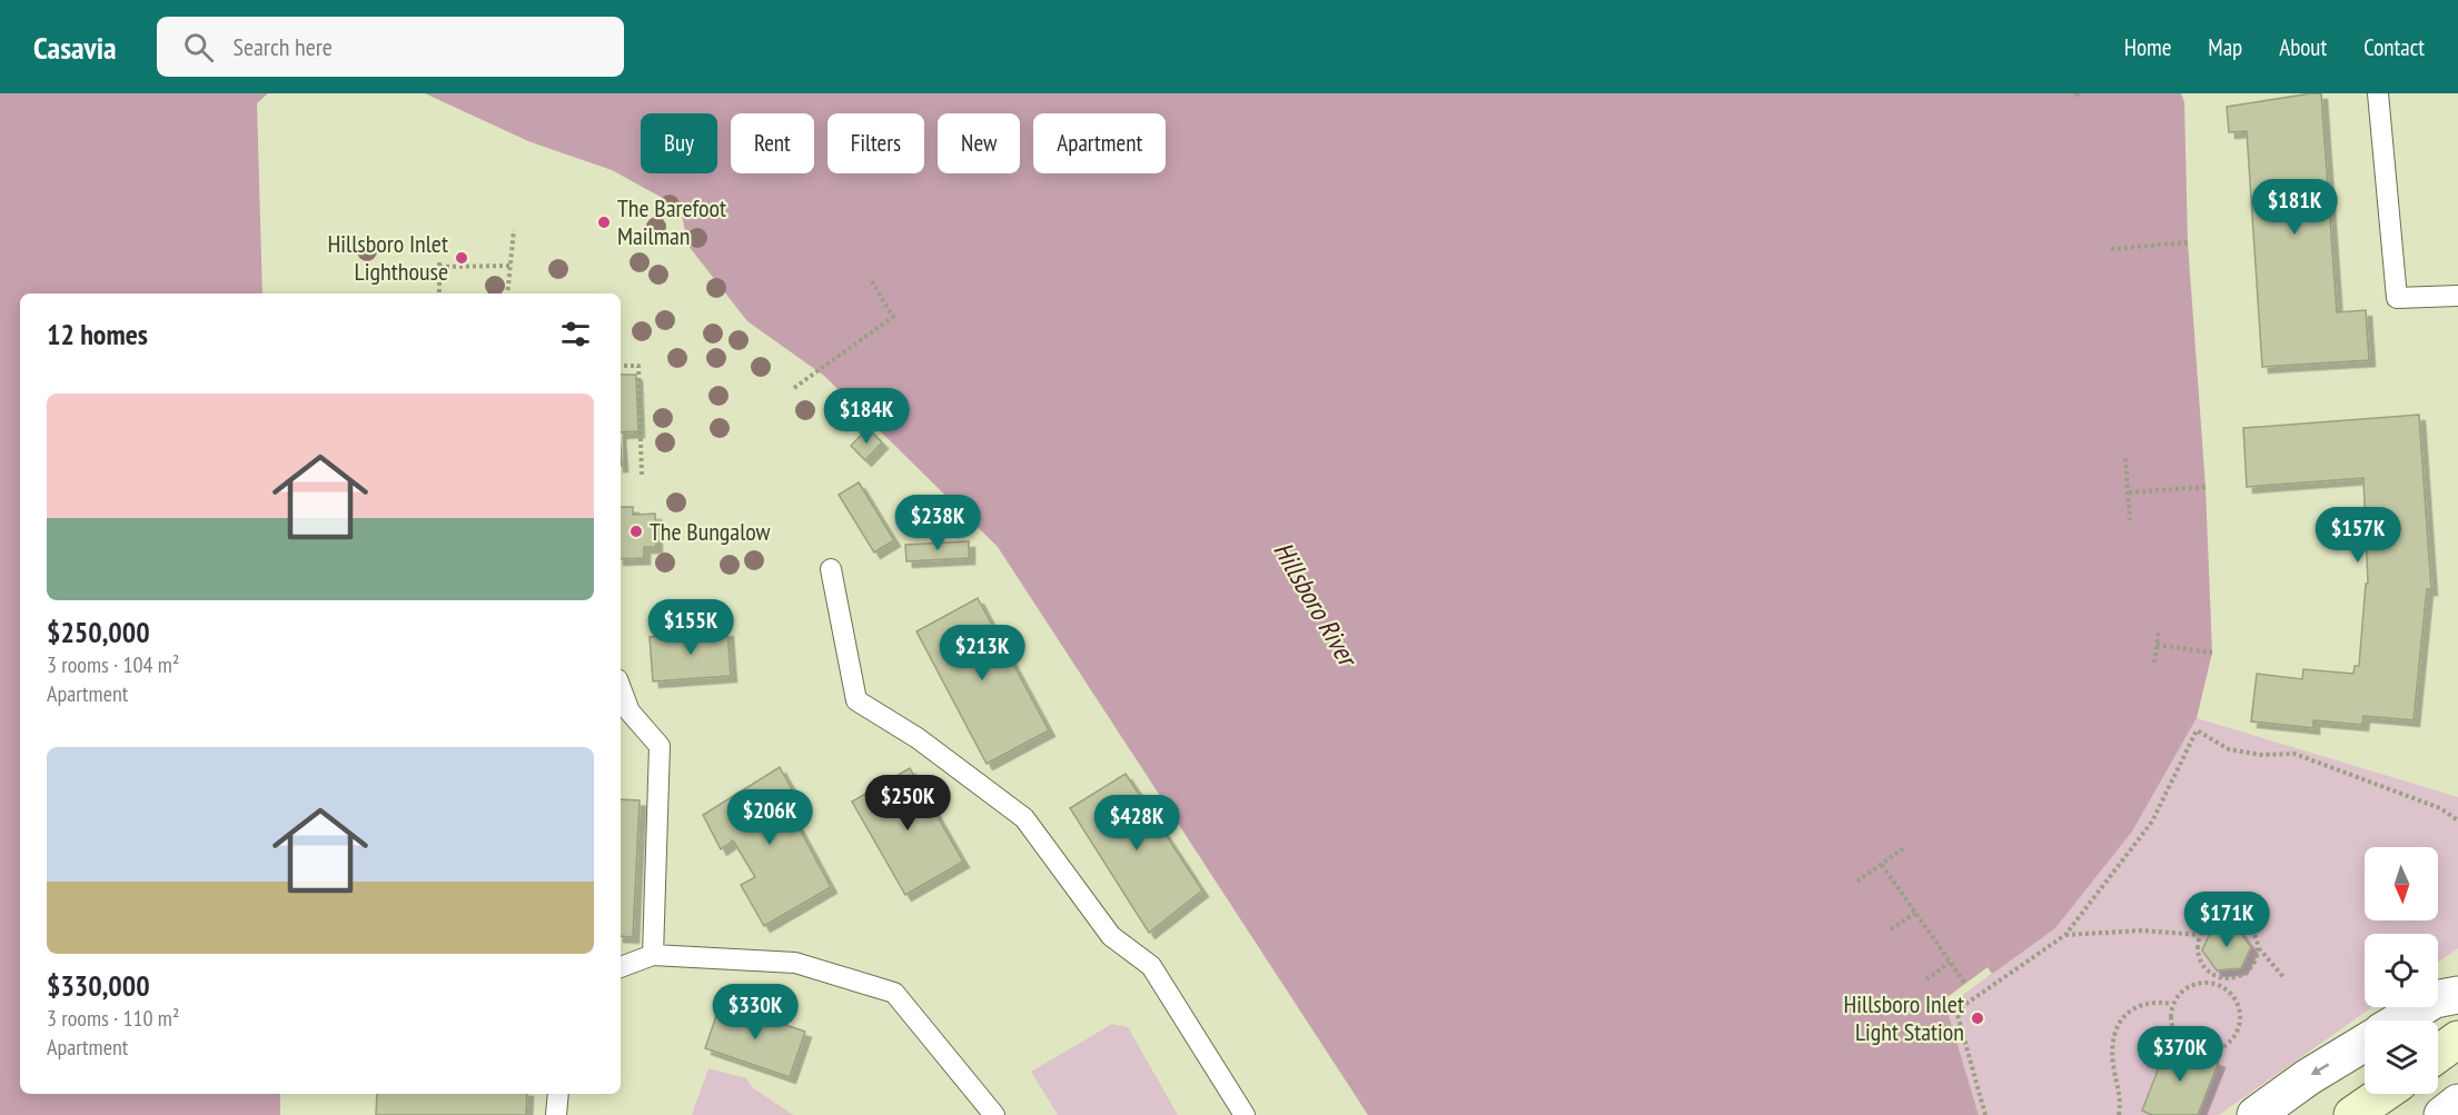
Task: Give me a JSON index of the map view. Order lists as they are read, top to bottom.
{
  "water": ["Hillsboro River"],
  "places": [
    "The Barefoot Mailman",
    "Hillsboro Inlet Lighthouse",
    "The Bungalow",
    "Hillsboro Inlet Light Station"
  ],
  "north": "bottom",
  "page": {
    "header": "Casavia",
    "search": "Search here",
    "nav": [
      "Home",
      "Map",
      "About",
      "Contact"
    ],
    "chip": [
      "Buy",
      "Rent",
      "Filters",
      "New",
      "Apartment"
    ],
    "price": [
      "$181K",
      "$184K",
      "$238K",
      "$157K",
      "$155K",
      "$213K",
      "$250K",
      "$206K",
      "$428K",
      "$171K",
      "$330K",
      "$370K"
    ],
    "heading": "12 homes",
    "list": [
      {
        "name": "$250,000",
        "note": "3 rooms · 104 m² · Apartment"
      },
      {
        "name": "$330,000",
        "note": "3 rooms · 110 m² · Apartment"
      }
    ]
  }
}
